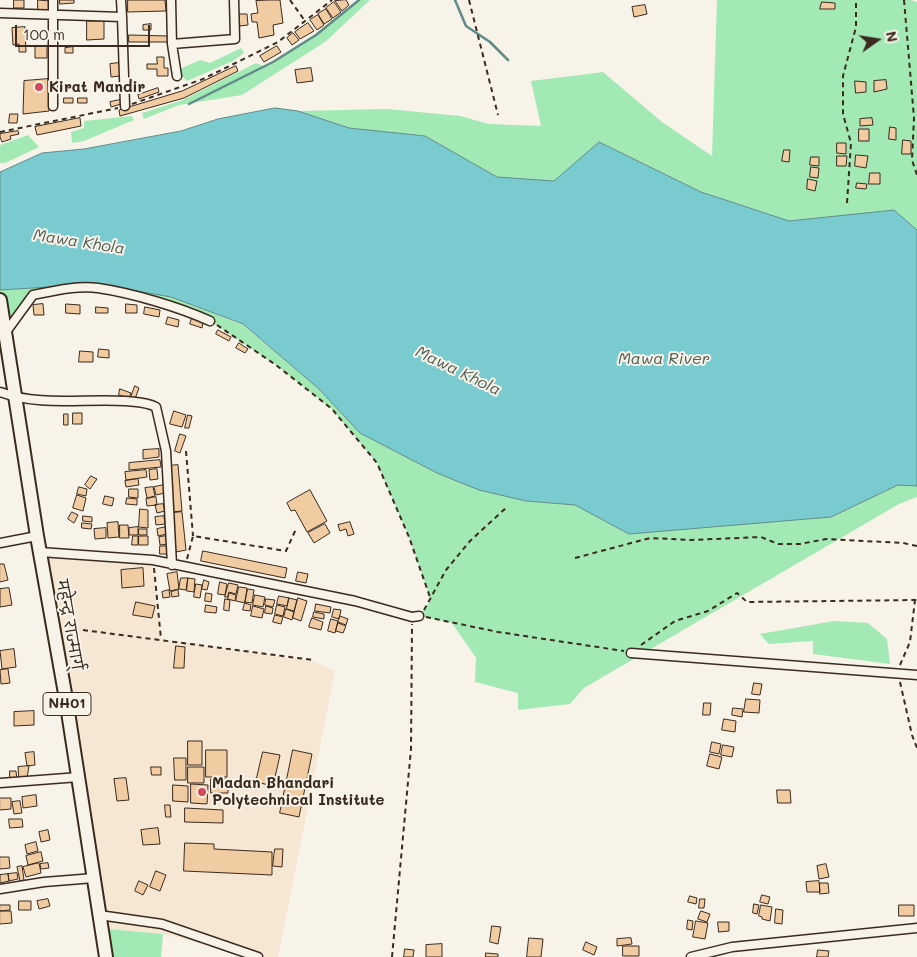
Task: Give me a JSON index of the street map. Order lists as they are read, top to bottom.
{
  "streets": {
    "highway": ["महेन्द्र राज्मार्ग्", "NH01"]
  },
  "water": ["Mawa Khola", "Mawa River"],
  "places": ["Kirat Mandir", "Madan Bhandari Polytechnical Institute"],
  "scale_bar": "100 m",
  "north": "right"
}
